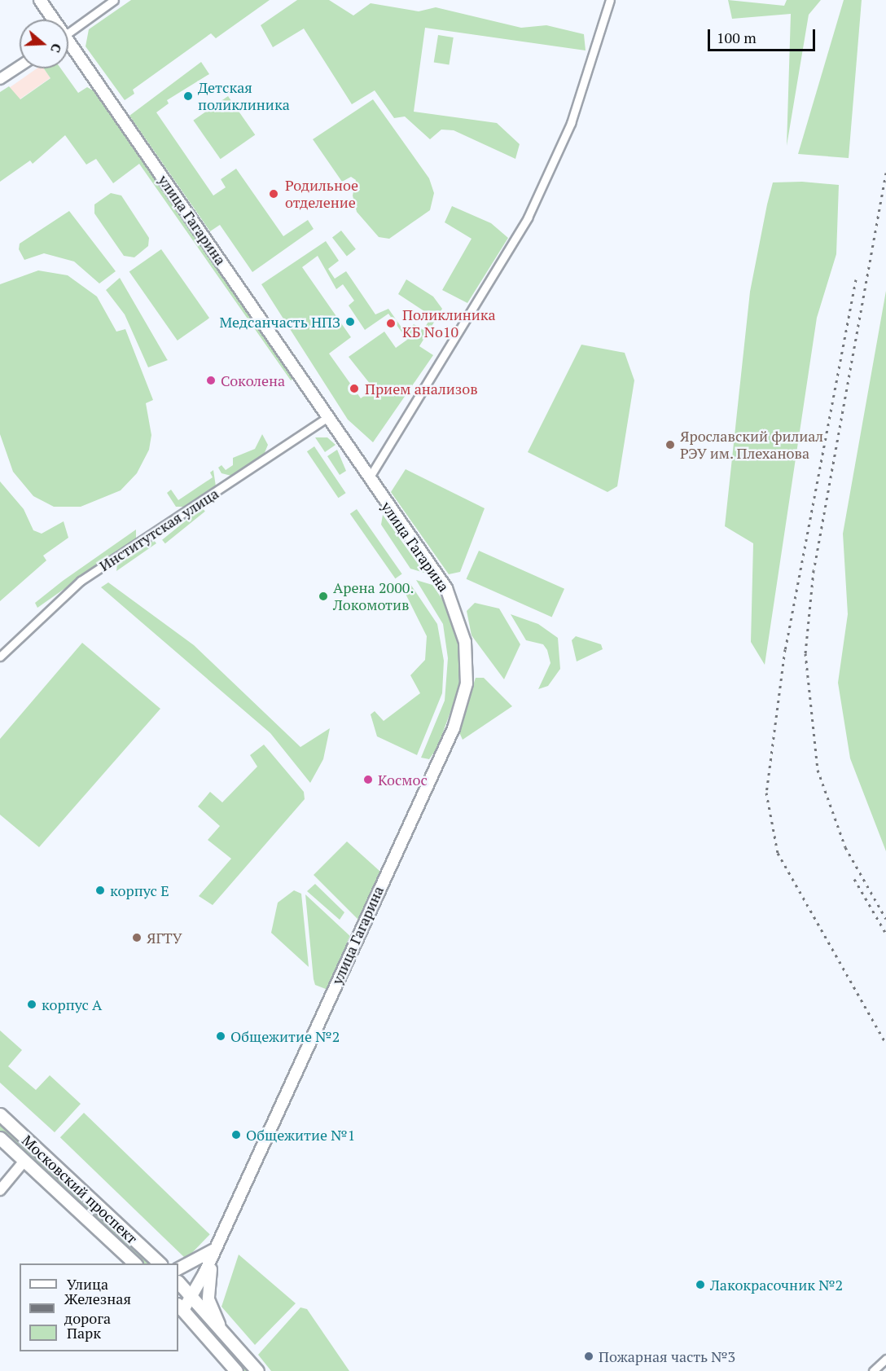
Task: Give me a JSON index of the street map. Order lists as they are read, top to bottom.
{
  "streets": {
    "main road": ["улица Гагарина", "Московский проспект"],
    "street": ["Институтская улица"]
  },
  "crossings": [
    ["улица Гагарина", "Институтская улица"]
  ],
  "places": [
    "Детская поликлиника",
    "Родильное отделение",
    "Медсанчасть НПЗ",
    "Поликлиника КБ No10",
    "Соколена",
    "Прием анализов",
    "Ярославский филиал РЭУ им. Плеханова",
    "Арена 2000. Локомотив",
    "Космос",
    "корпус Е",
    "ЯГТУ",
    "корпус А",
    "Общежитие №2",
    "Общежитие №1",
    "Лакокрасочник №2",
    "Пожарная часть №3"
  ],
  "legend": ["Улица", "Железная дорога", "Парк"],
  "scale_bar": "100 m",
  "north": "right"
}
